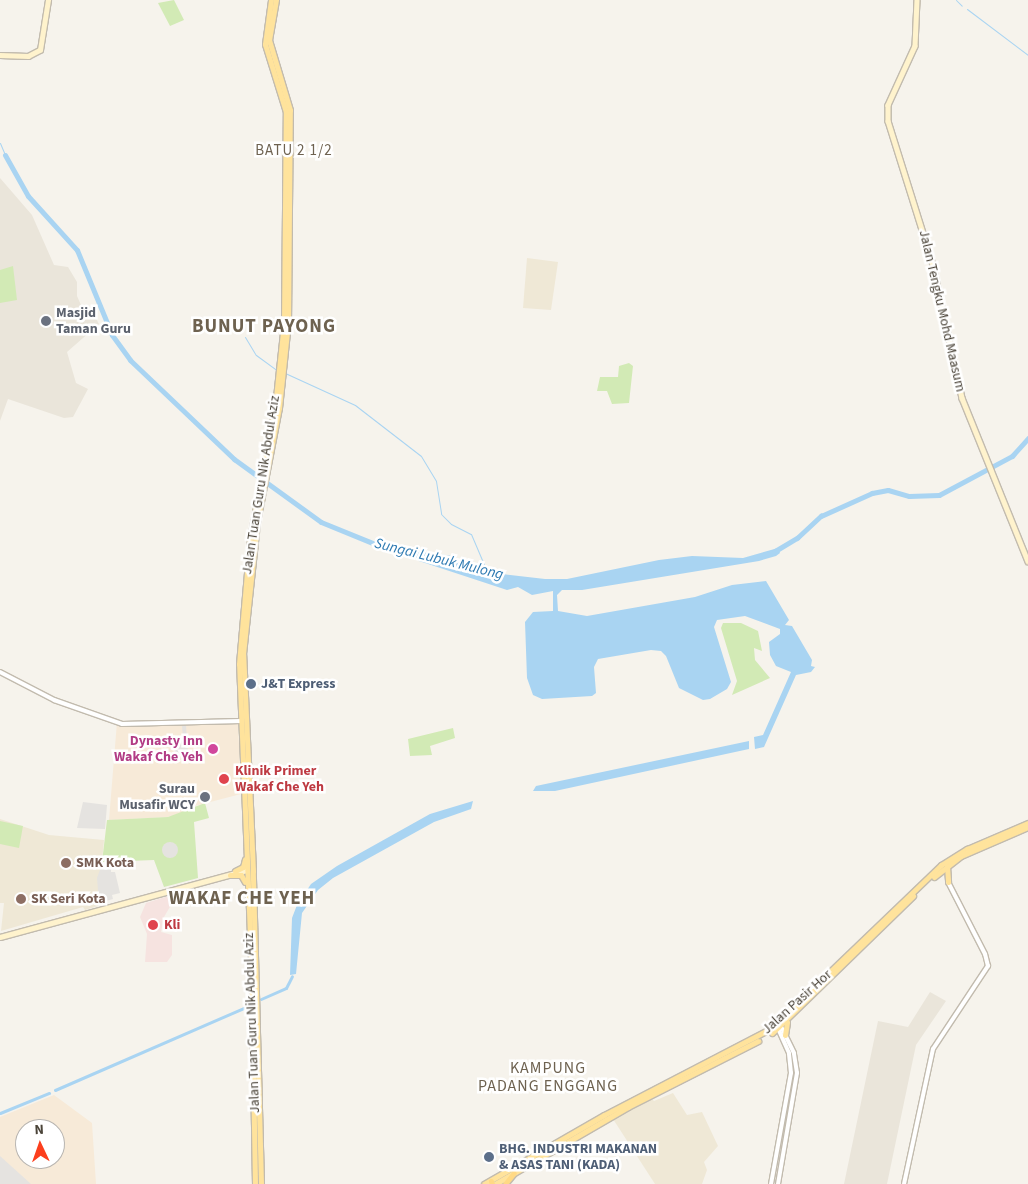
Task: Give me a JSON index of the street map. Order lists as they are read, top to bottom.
{
  "streets": {
    "main road": ["Jalan Tengku Mohd Maasum", "Jalan Tuan Guru Nik Abdul Aziz", "Jalan Pasir Hor"]
  },
  "districts": [
    "BATU 2 1/2",
    "BUNUT PAYONG",
    "WAKAF CHE YEH",
    "KAMPUNG PADANG ENGGANG"
  ],
  "water": ["Sungai Lubuk Mulong"],
  "places": [
    "Masjid Taman Guru",
    "J&T Express",
    "Dynasty Inn Wakaf Che Yeh",
    "Klinik Primer Wakaf Che Yeh",
    "Surau Musafir WCY",
    "SMK Kota",
    "SK Seri Kota",
    "Kli",
    "BHG. INDUSTRI MAKANAN & ASAS TANI (KADA)"
  ],
  "north": "top"
}
